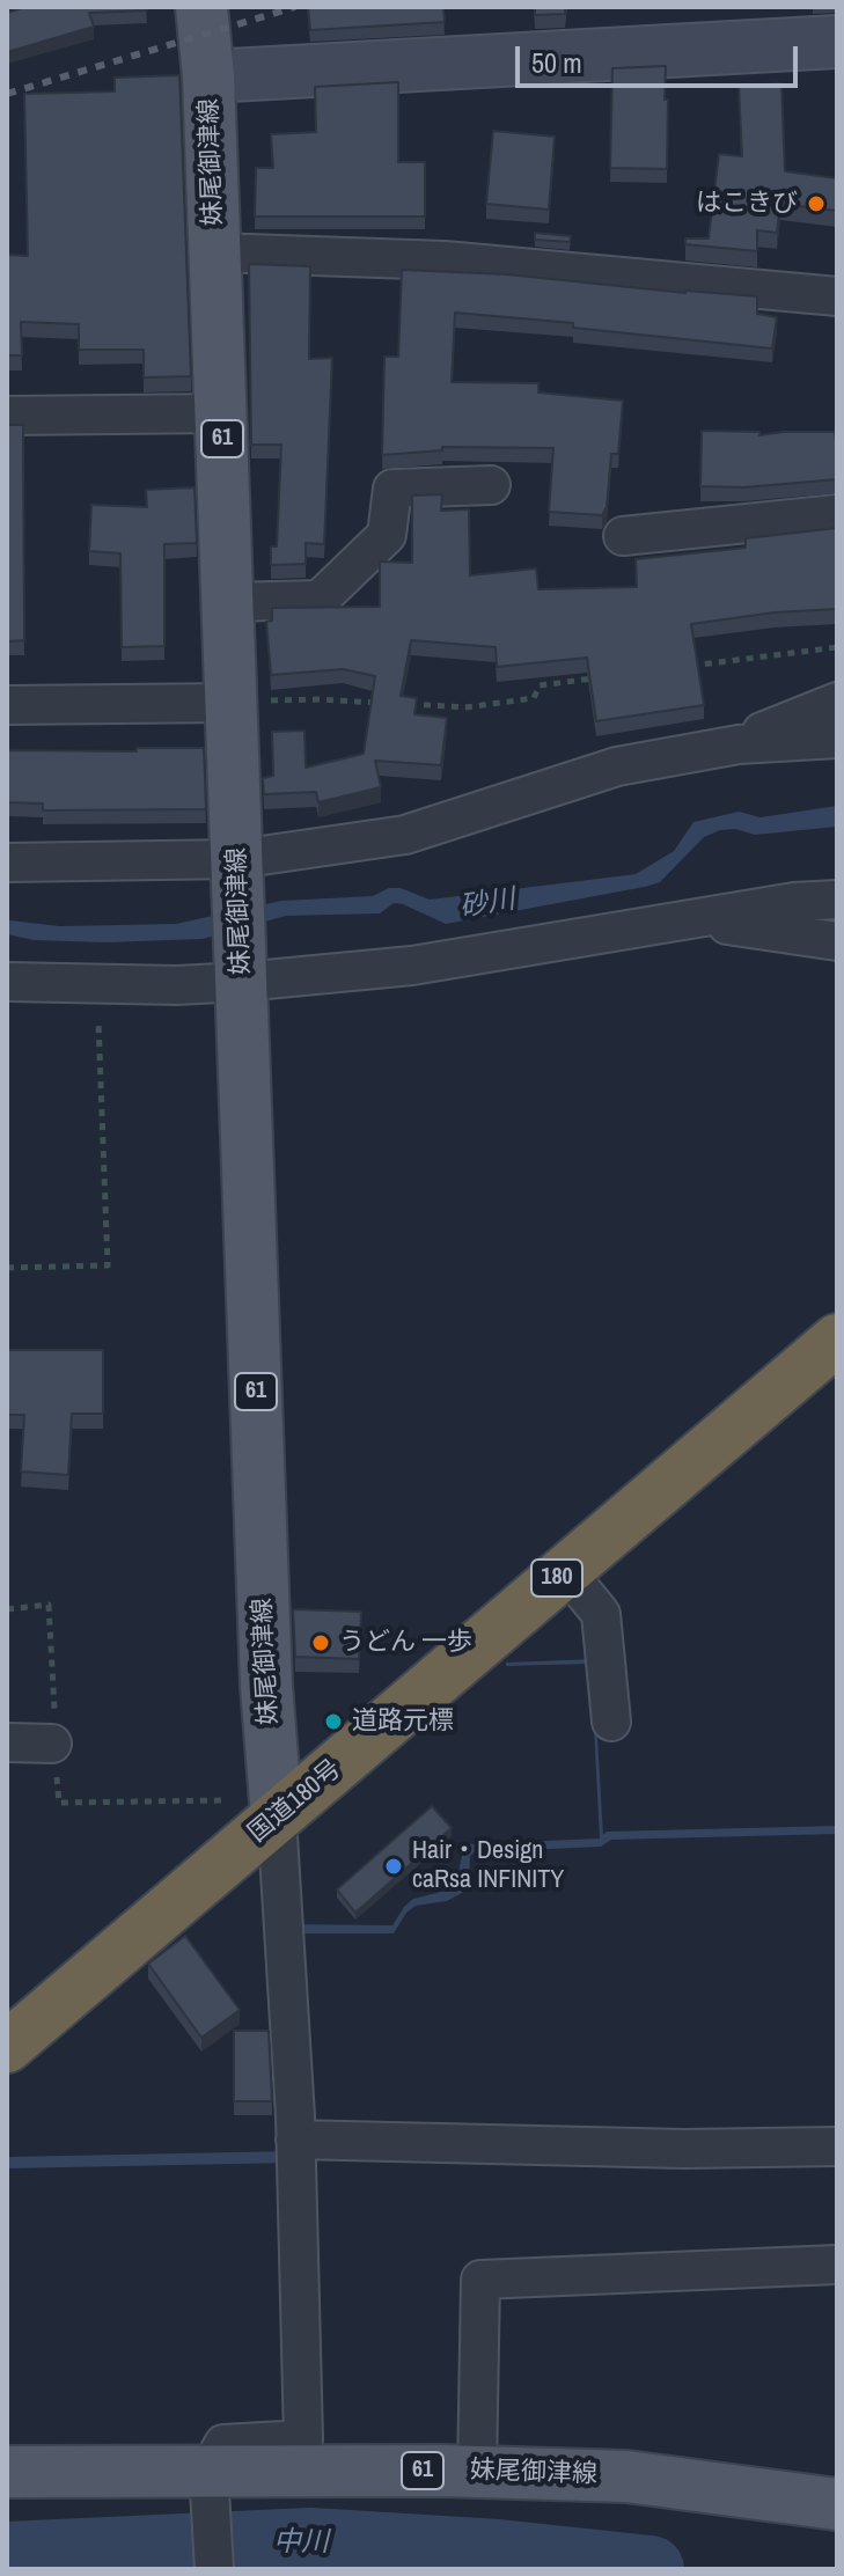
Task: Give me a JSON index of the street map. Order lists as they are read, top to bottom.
{
  "streets": {
    "highway": ["180", "国道180号"],
    "main road": ["妹尾御津線", "61"]
  },
  "crossings": [
    ["妹尾御津線", "国道180号"]
  ],
  "water": ["砂川", "中川"],
  "places": [
    "はこきび",
    "うどん 一歩",
    "道路元標",
    "Hair・Design caRsa INFINITY"
  ],
  "scale_bar": "50 m"
}
